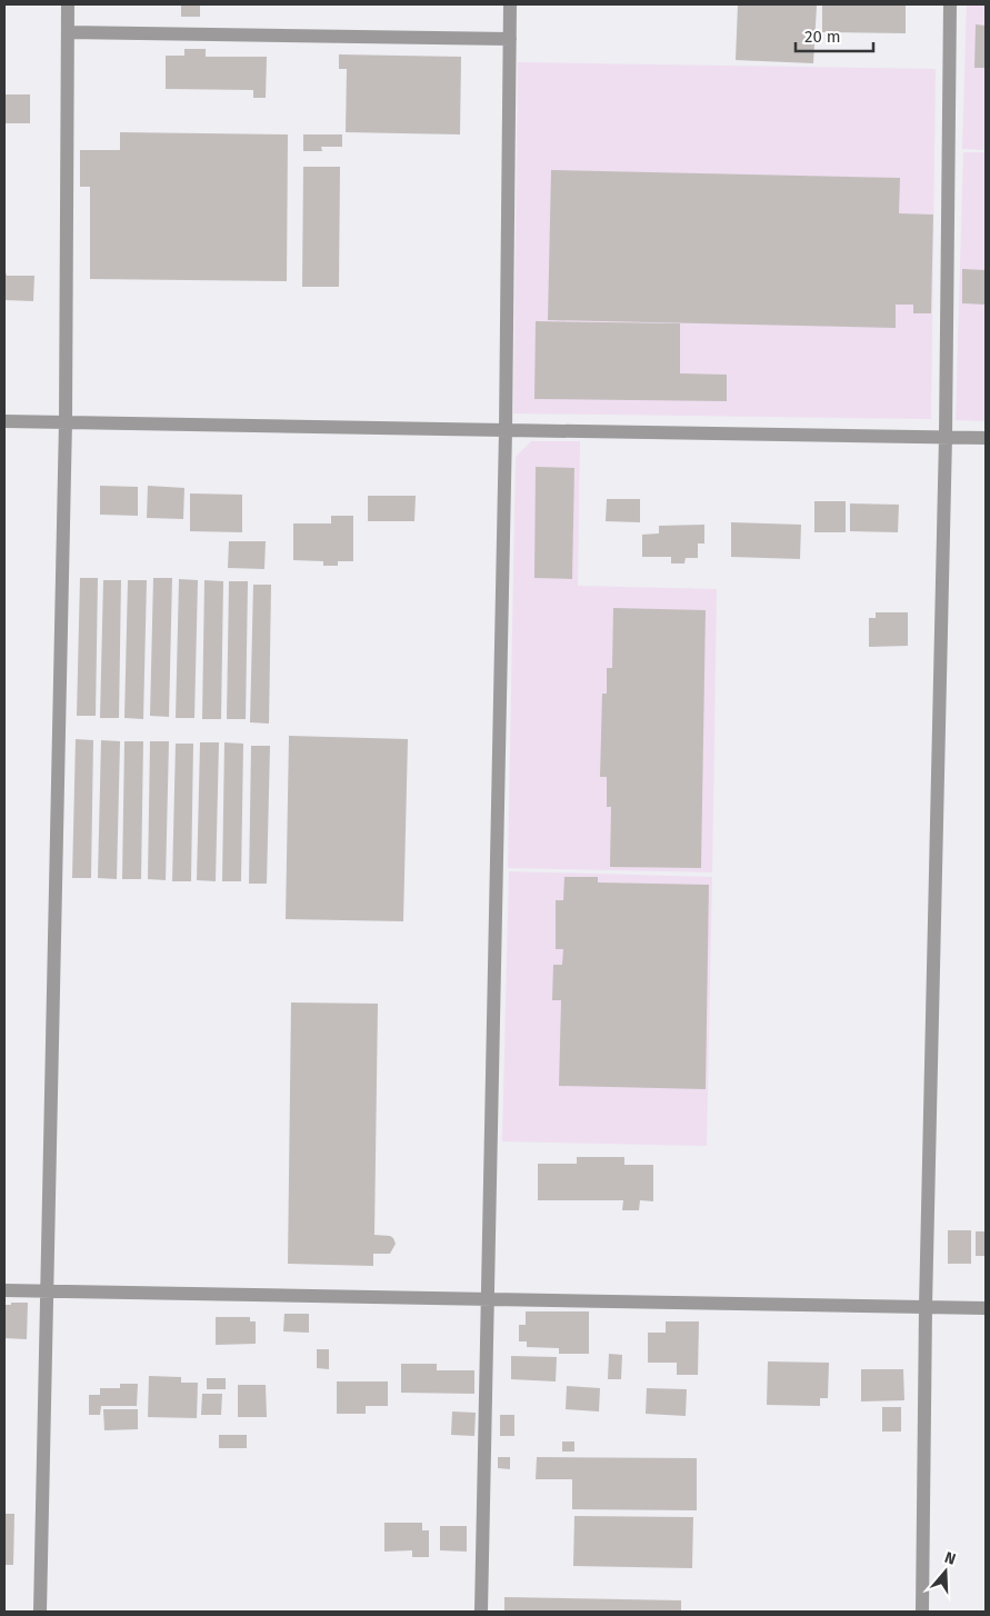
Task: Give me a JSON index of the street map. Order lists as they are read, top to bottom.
{
  "scale_bar": "20 m",
  "north": "top"
}
